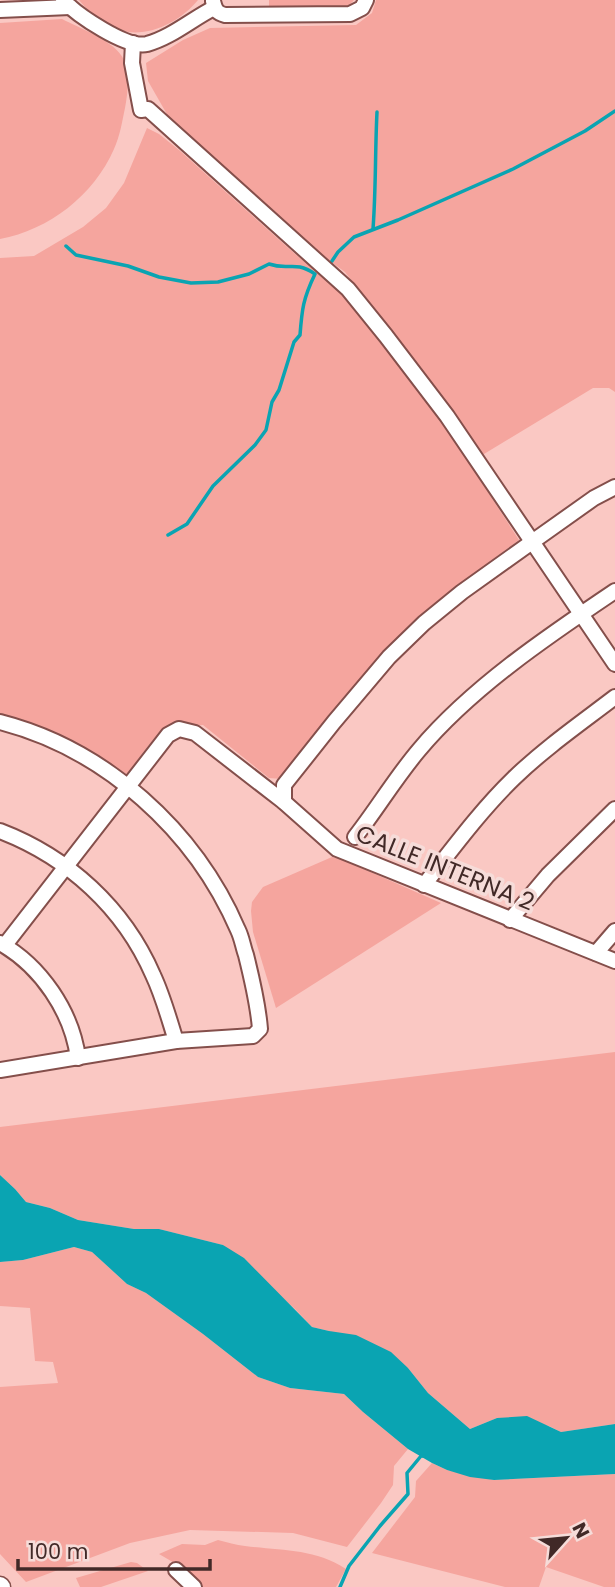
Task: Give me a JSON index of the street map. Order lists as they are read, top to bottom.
{
  "streets": {
    "street": ["CALLE INTERNA 2"]
  },
  "scale_bar": "100 m",
  "north": "top right"
}
